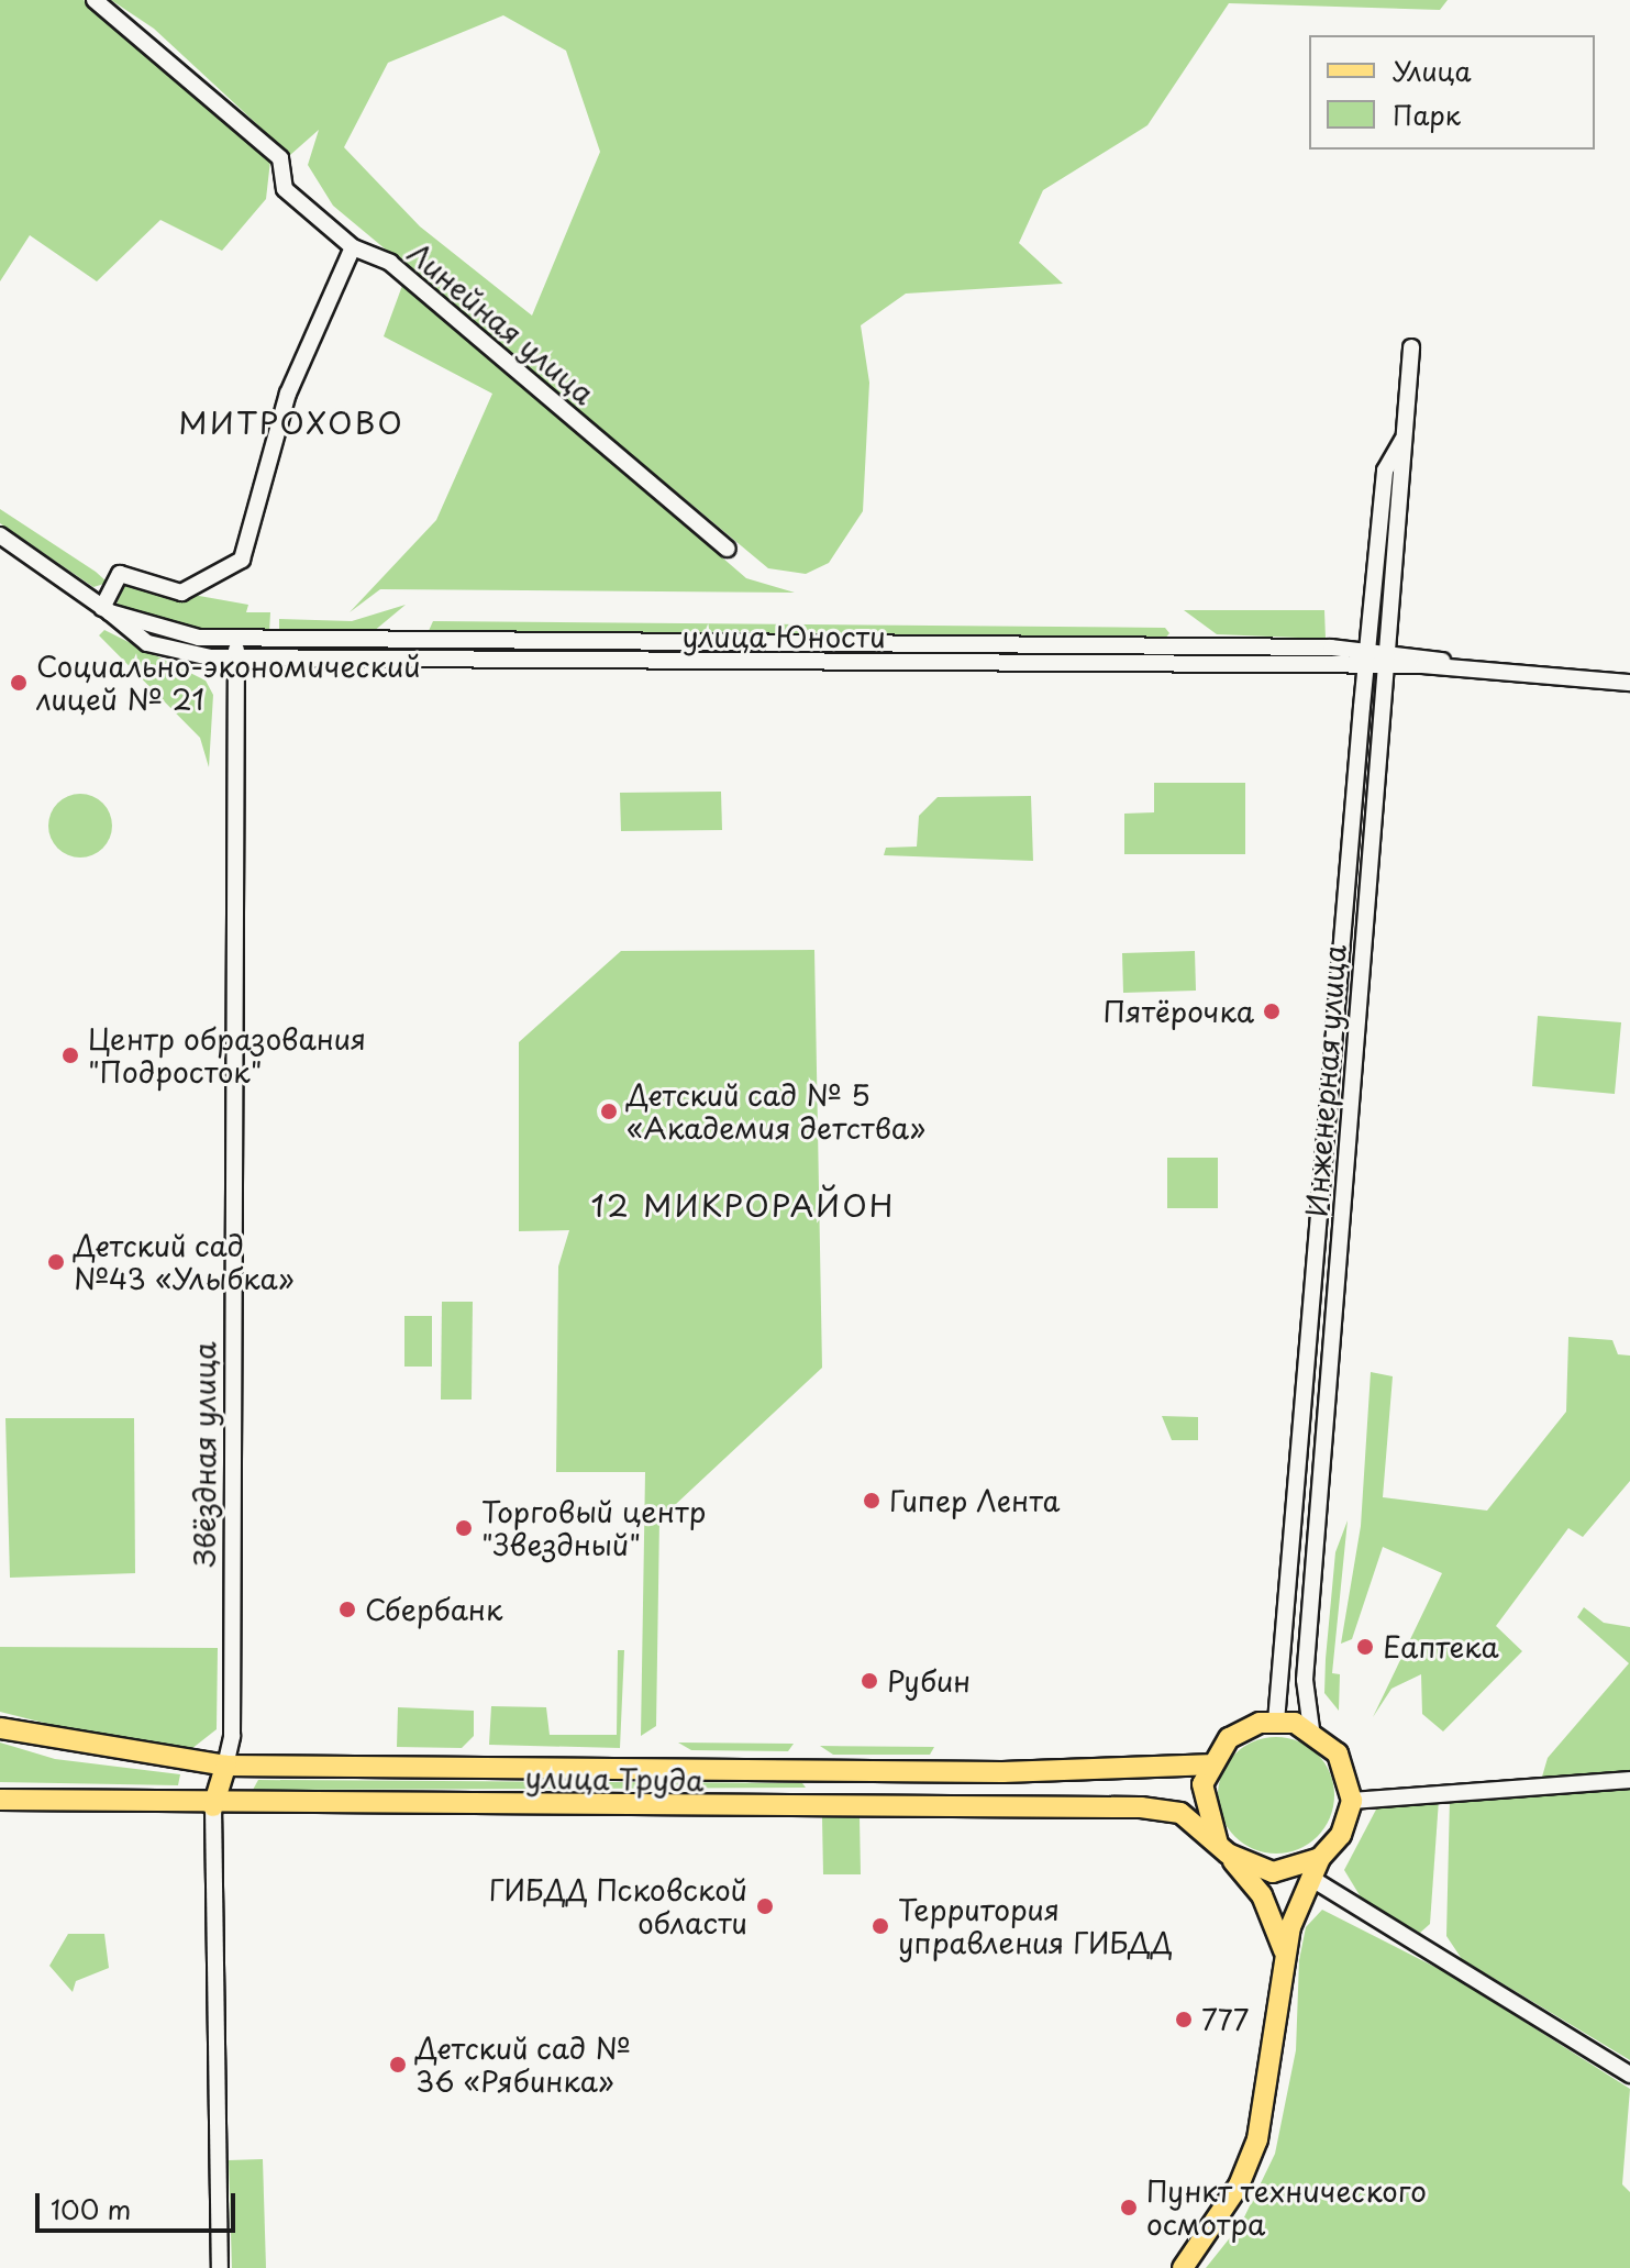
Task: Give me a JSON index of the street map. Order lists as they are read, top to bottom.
{
  "streets": {
    "main road": ["Звёздная улица", "улица Труда"],
    "street": ["Линейная улица", "улица Юности", "Инженерная улица"]
  },
  "crossings": [
    ["улица Юности", "Инженерная улица"],
    ["улица Юности", "Звёздная улица"],
    ["Инженерная улица", "улица Труда"],
    ["Звёздная улица", "улица Труда"]
  ],
  "districts": ["МИТРОХОВО", "12 МИКРОРАЙОН"],
  "places": [
    "Социально-экономический лицей № 21",
    "Пятёрочка",
    "Центр образования \"Подросток\"",
    "Детский сад № 5 «Академия детства»",
    "Детский сад №43 «Улыбка»",
    "Гипер Лента",
    "Торговый центр \"Звездный\"",
    "Сбербанк",
    "Еаптека",
    "Рубин",
    "ГИБДД Псковской области",
    "Территория управления ГИБДД",
    "777",
    "Детский сад № 36 «Рябинка»",
    "Пункт технического осмотра"
  ],
  "legend": ["Улица", "Парк"],
  "scale_bar": "100 m"
}
